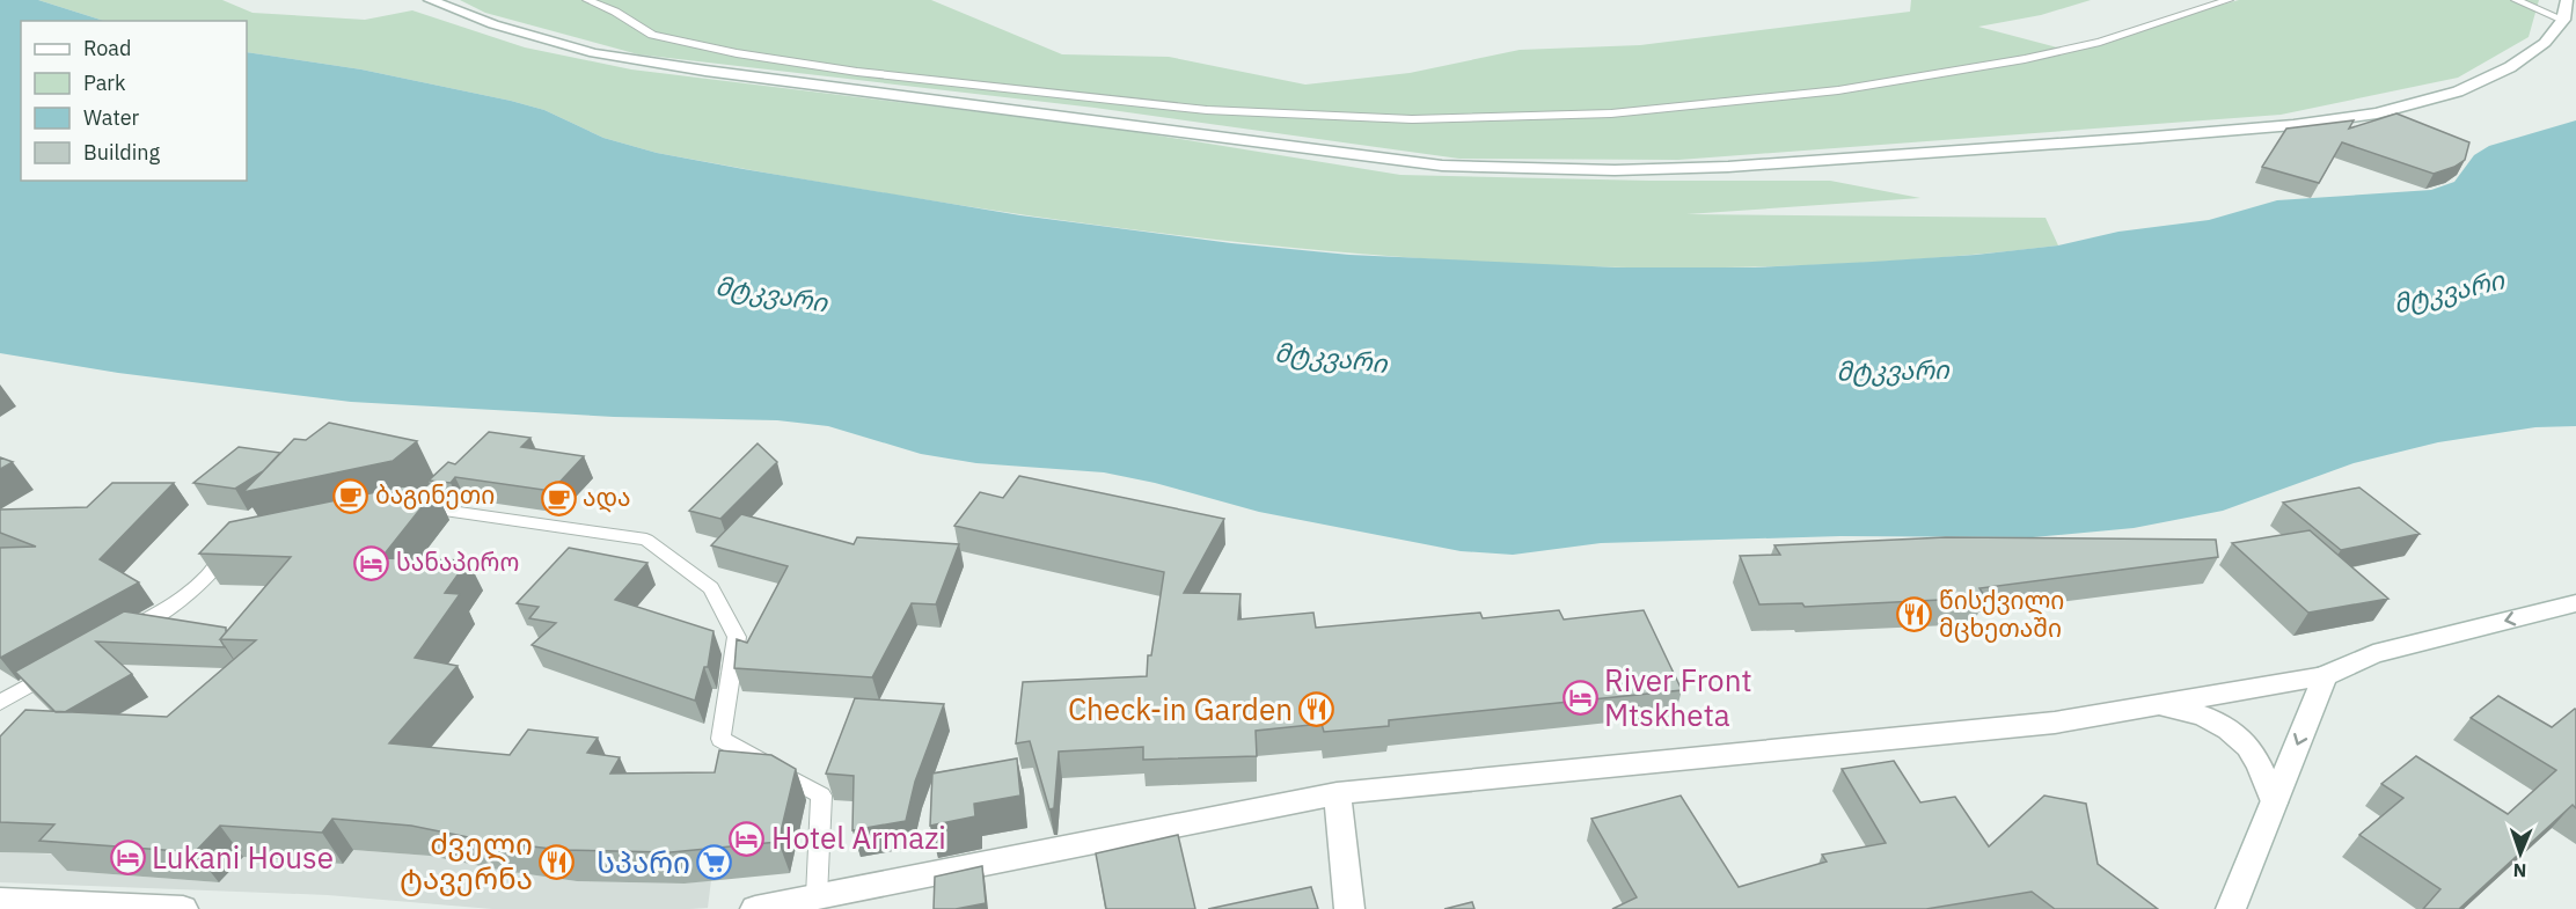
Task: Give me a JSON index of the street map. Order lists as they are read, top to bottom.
{
  "water": ["მტკვარი"],
  "places": {
    "cafe": ["ბაგინეთი", "ადა"],
    "hotel": [
      "სანაპირო",
      "River Front Mtskheta",
      "Hotel Armazi",
      "Lukani House"
    ],
    "restaurant": ["წისქვილი მცხეთაში", "Check-in Garden", "ძველი ტავერნა"],
    "supermarket": ["სპარი"]
  },
  "legend": [
    "Road",
    "Park",
    "Water",
    "Building"
  ],
  "north": "bottom"
}
